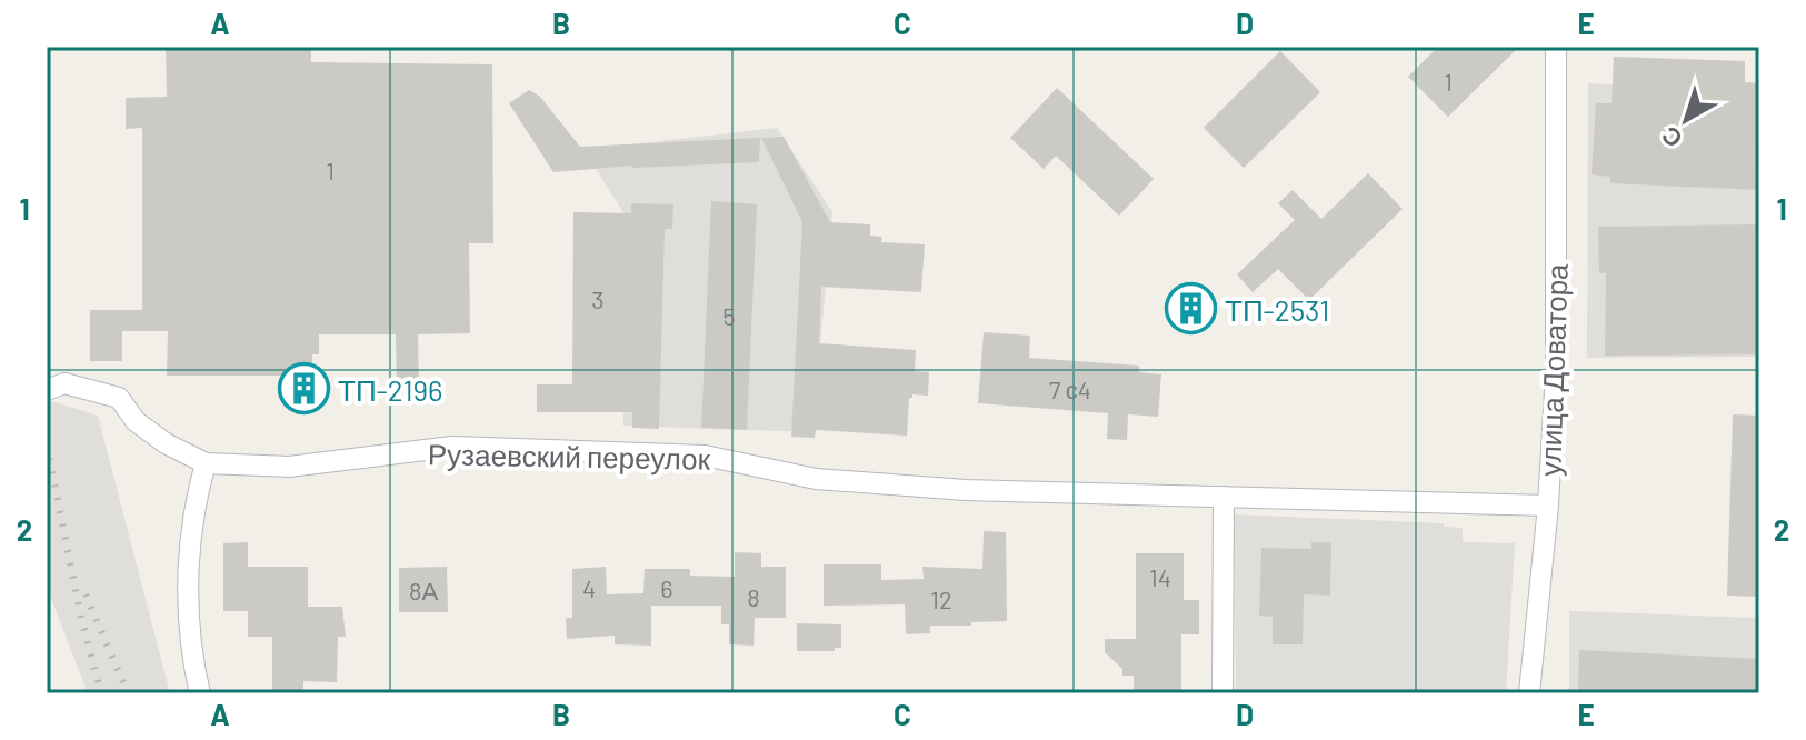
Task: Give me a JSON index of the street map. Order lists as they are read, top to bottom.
{
  "streets": {
    "street": ["улица Доватора", "Рузаевский переулок"]
  },
  "crossings": [
    ["улица Доватора", "Рузаевский переулок"]
  ],
  "places": {
    "building": ["ТП-2531", "ТП-2196"]
  },
  "house_numbers": [
    "1",
    "1",
    "3",
    "5",
    "7 с4",
    "14",
    "4",
    "6",
    "8А",
    "8",
    "12"
  ],
  "north": "bottom left",
  "grid": {
    "columns": [
      "A",
      "B",
      "C",
      "D",
      "E"
    ],
    "rows": ["1", "2"]
  }
}
